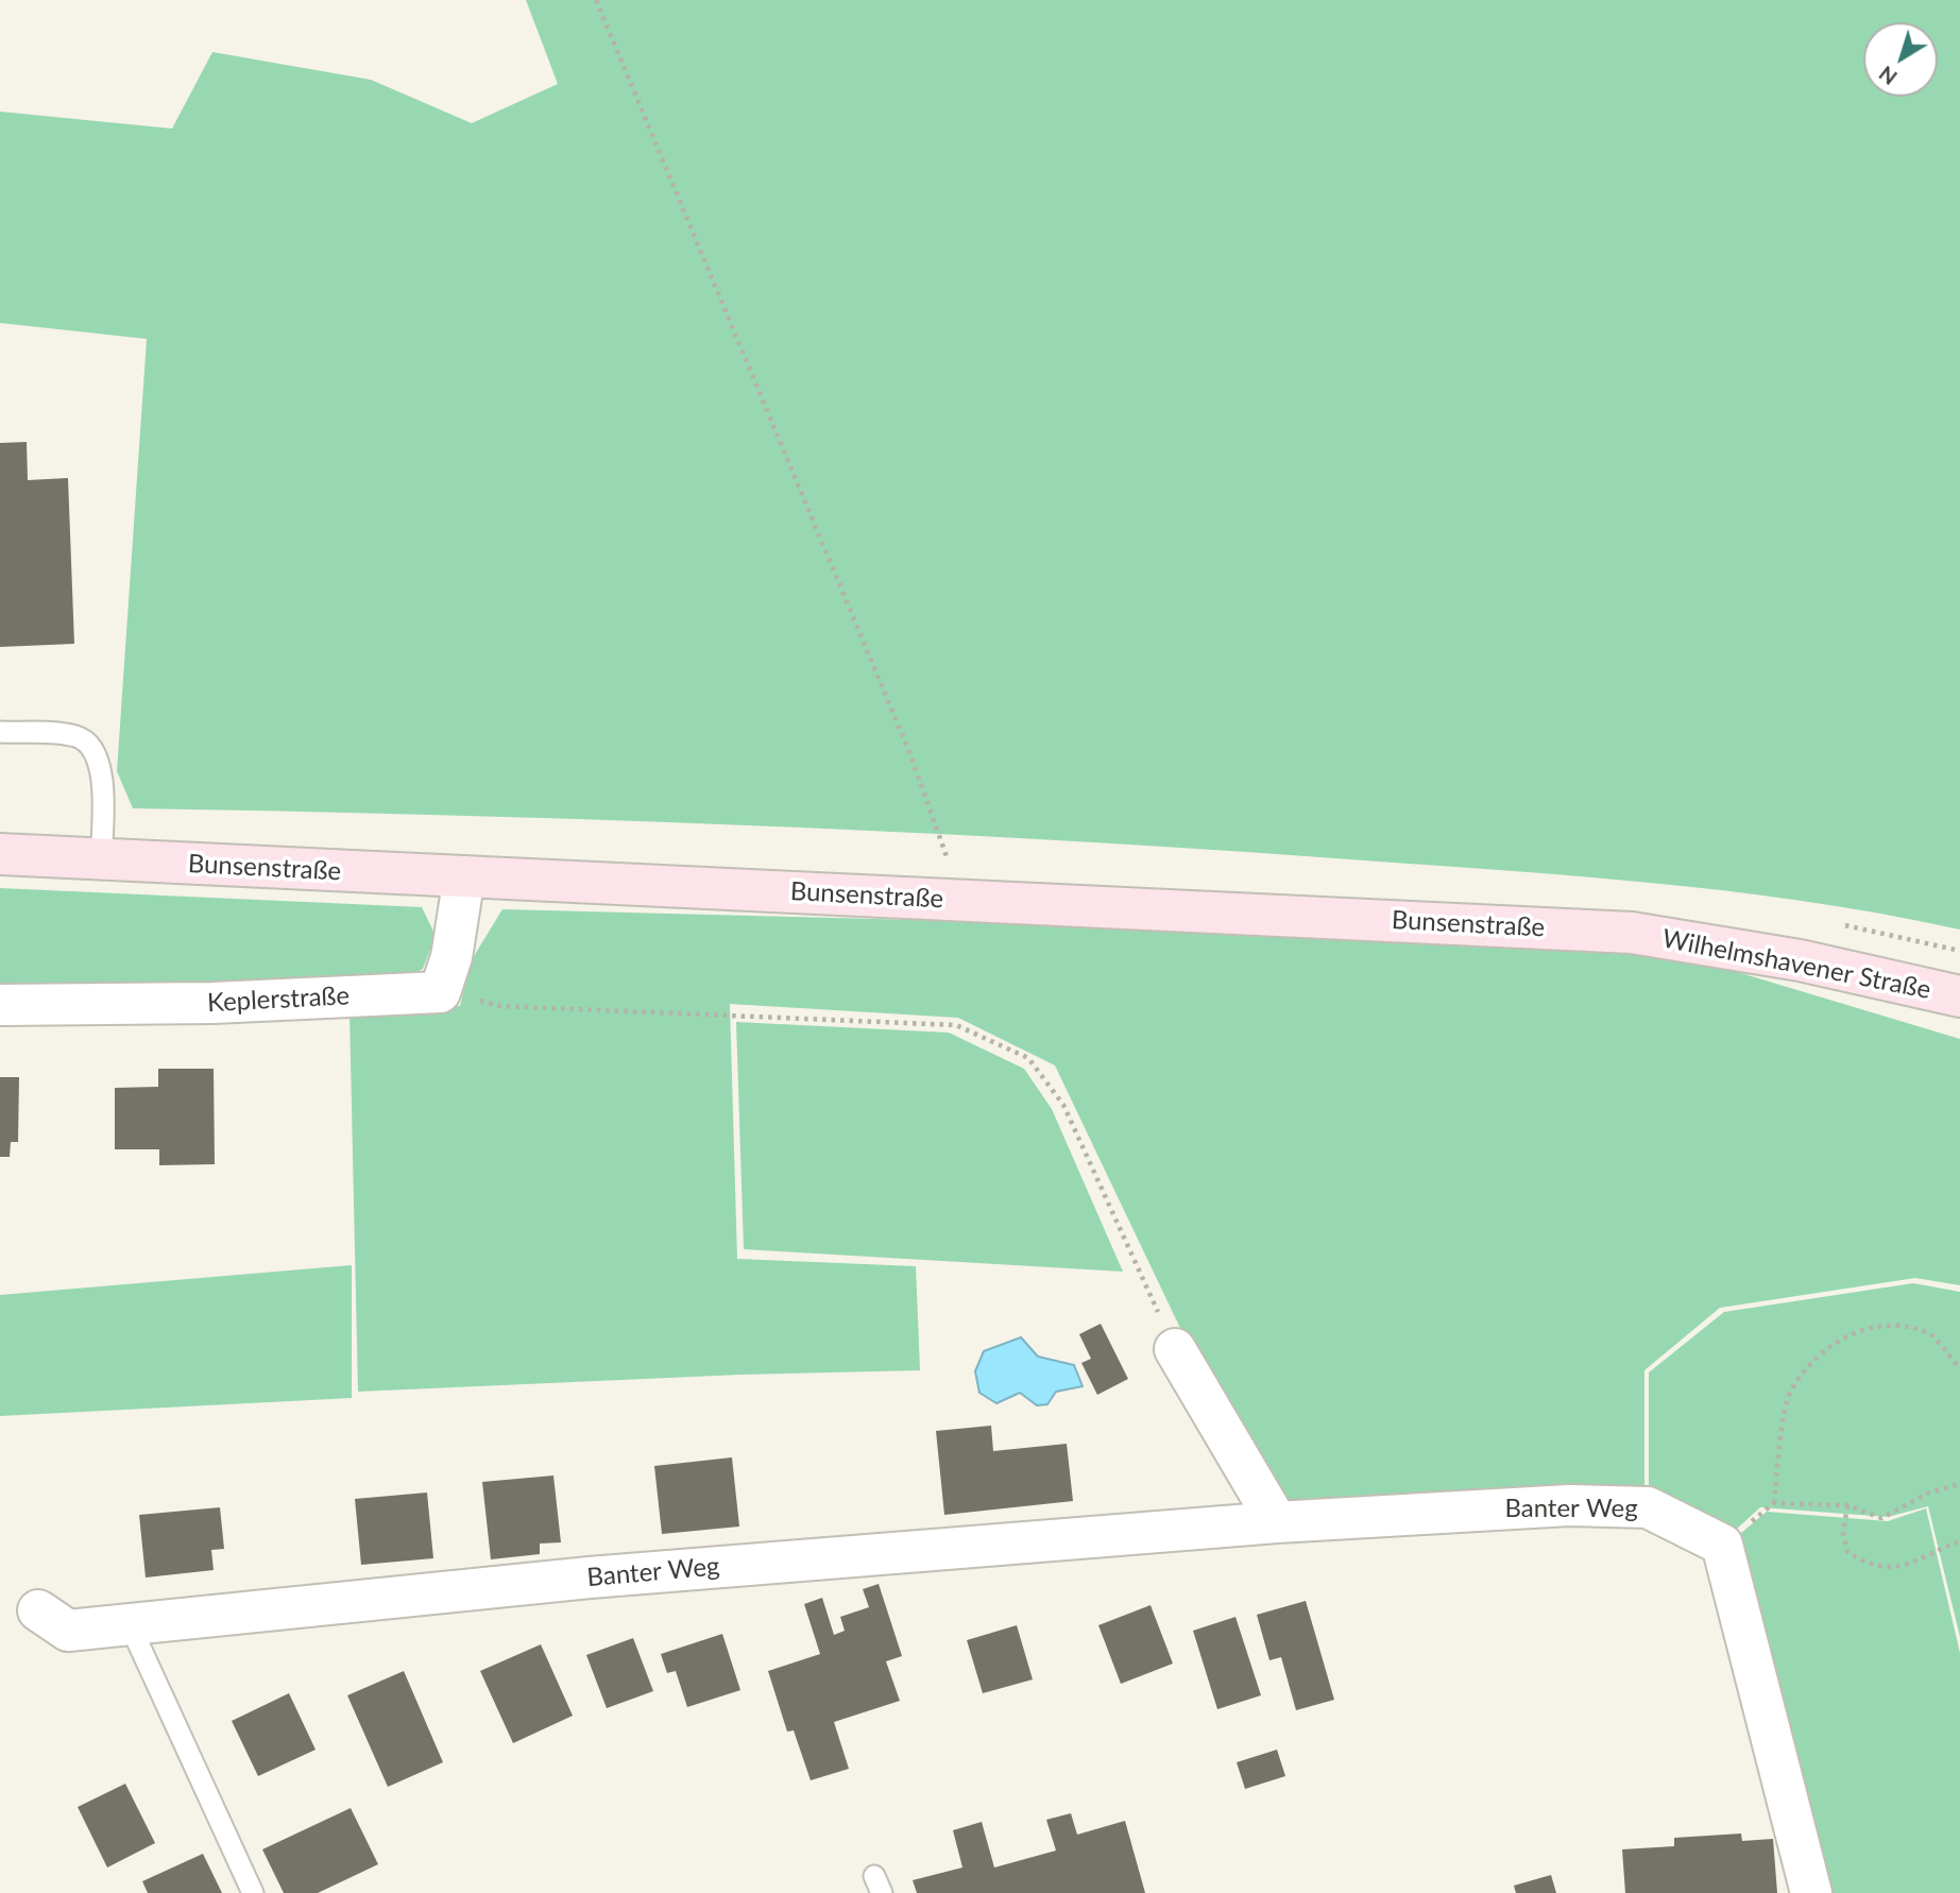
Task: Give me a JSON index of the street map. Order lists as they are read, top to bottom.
{
  "streets": {
    "street": [
      "Bunsenstraße",
      "Wilhelmshavener Straße",
      "Keplerstraße",
      "Banter Weg"
    ]
  },
  "crossings": [
    ["Bunsenstraße", "Wilhelmshavener Straße"]
  ],
  "north": "bottom left"
}
